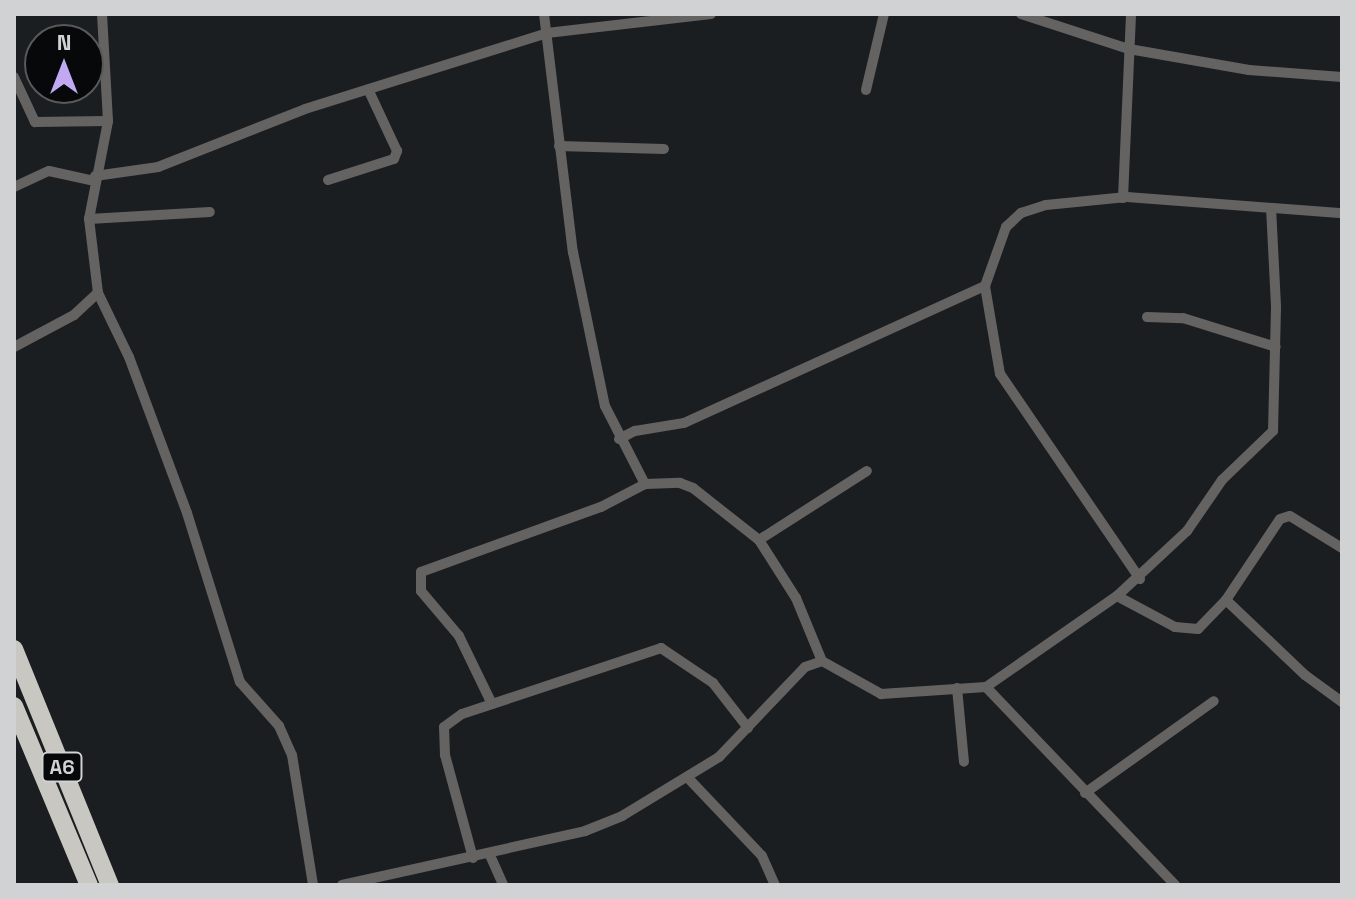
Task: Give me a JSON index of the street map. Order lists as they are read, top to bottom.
{
  "streets": {
    "highway": ["A6"]
  },
  "north": "top"
}
